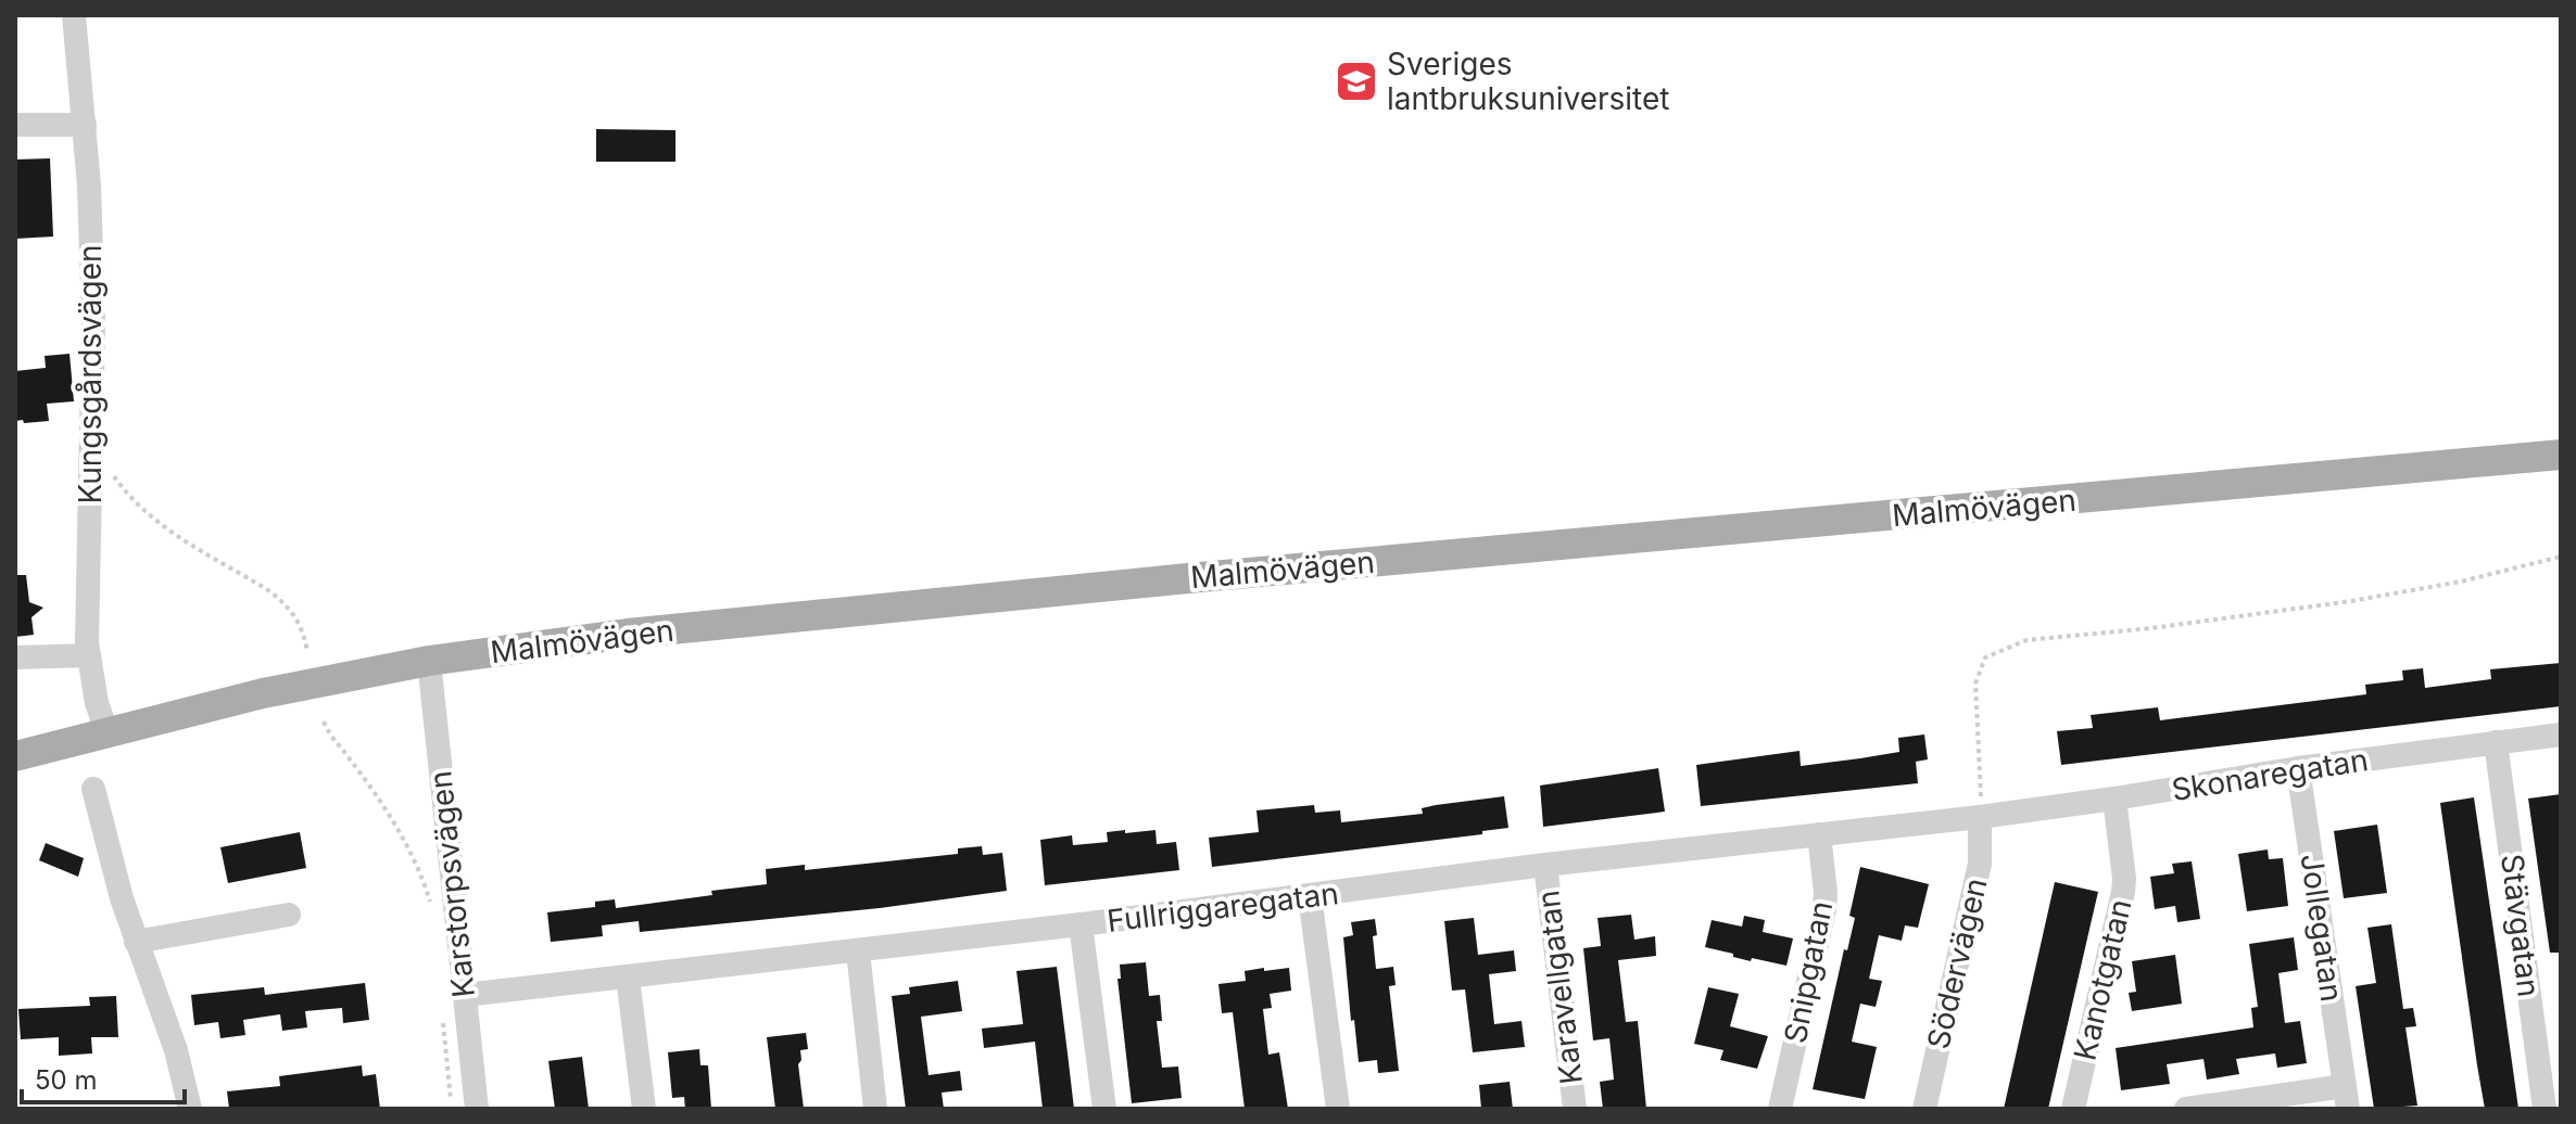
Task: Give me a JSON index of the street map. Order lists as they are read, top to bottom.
{
  "streets": {
    "main road": ["Malmövägen"],
    "street": [
      "Kungsgårdsvägen",
      "Skonaregatan",
      "Karstorpsvägen",
      "Fullriggaregatan",
      "Stävgatan",
      "Jollegatan",
      "Södervägen",
      "Snipgatan",
      "Kanotgatan",
      "Karavellgatan"
    ]
  },
  "crossings": [
    ["Kungsgårdsvägen", "Malmövägen"],
    ["Malmövägen", "Karstorpsvägen"],
    ["Skonaregatan", "Fullriggaregatan"],
    ["Skonaregatan", "Stävgatan"],
    ["Skonaregatan", "Jollegatan"],
    ["Skonaregatan", "Södervägen"],
    ["Skonaregatan", "Kanotgatan"],
    ["Karstorpsvägen", "Fullriggaregatan"],
    ["Fullriggaregatan", "Södervägen"],
    ["Fullriggaregatan", "Snipgatan"],
    ["Fullriggaregatan", "Karavellgatan"]
  ],
  "places": {
    "school or university": ["Sveriges lantbruksuniversitet"]
  },
  "scale_bar": "50 m"
}
